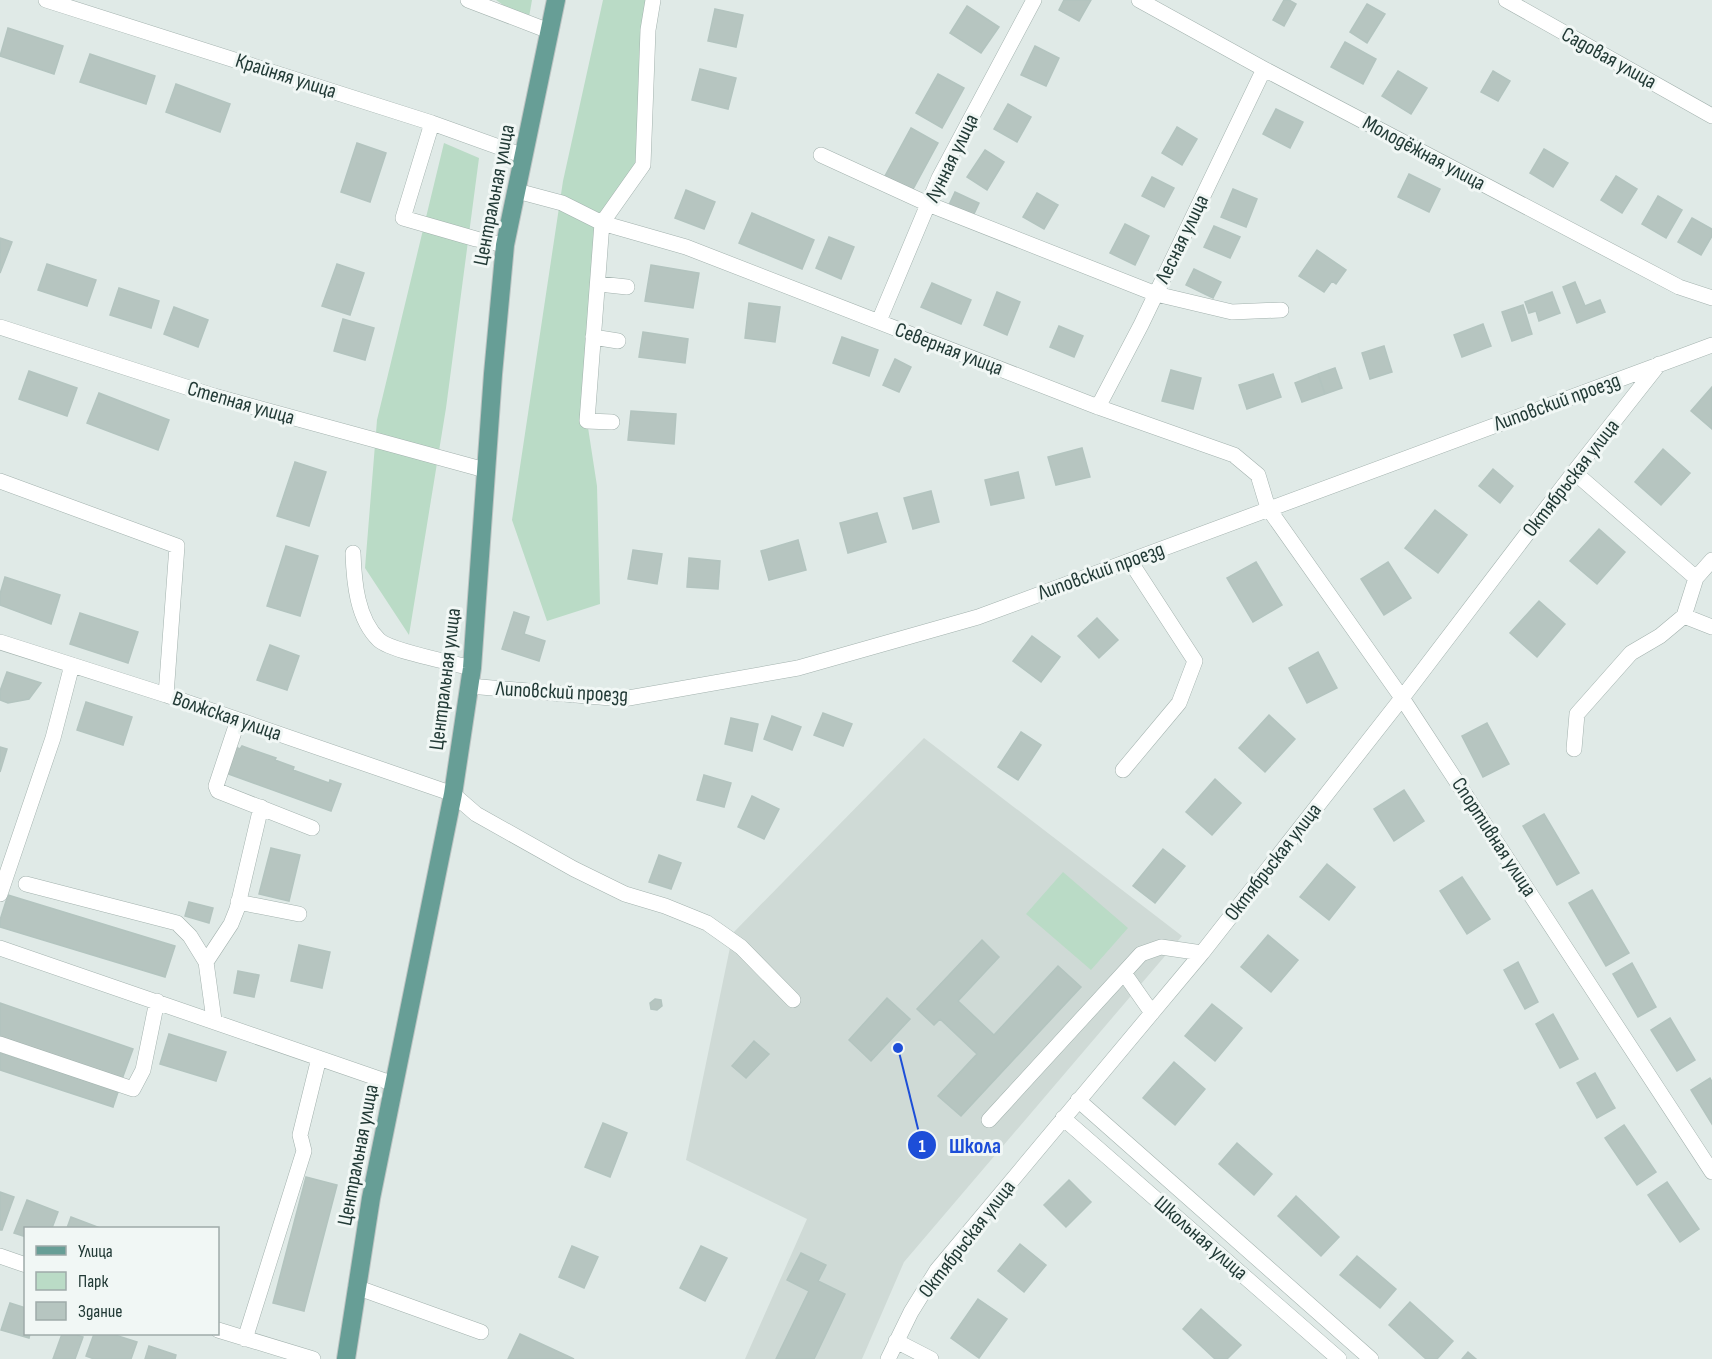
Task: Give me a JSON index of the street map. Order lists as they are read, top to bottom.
{
  "streets": {
    "main road": ["Центральная улица"],
    "street": [
      "Садовая улица",
      "Крайняя улица",
      "Молодёжная улица",
      "Лунная улица",
      "Лесная улица",
      "Северная улица",
      "Липовский проезд",
      "Степная улица",
      "Октябрьская улица",
      "Волжская улица",
      "Спортивная улица",
      "Школьная улица"
    ]
  },
  "crossings": [
    ["Крайняя улица", "Центральная улица"],
    ["Молодёжная улица", "Лесная улица"],
    ["Лунная улица", "Северная улица"],
    ["Центральная улица", "Северная улица"],
    ["Центральная улица", "Липовский проезд"],
    ["Центральная улица", "Степная улица"],
    ["Центральная улица", "Волжская улица"],
    ["Лесная улица", "Северная улица"],
    ["Северная улица", "Липовский проезд"],
    ["Северная улица", "Спортивная улица"],
    ["Липовский проезд", "Октябрьская улица"],
    ["Липовский проезд", "Спортивная улица"],
    ["Октябрьская улица", "Спортивная улица"],
    ["Октябрьская улица", "Школьная улица"]
  ],
  "places": ["Школа"],
  "legend": ["Улица", "Парк", "Здание"]
}
